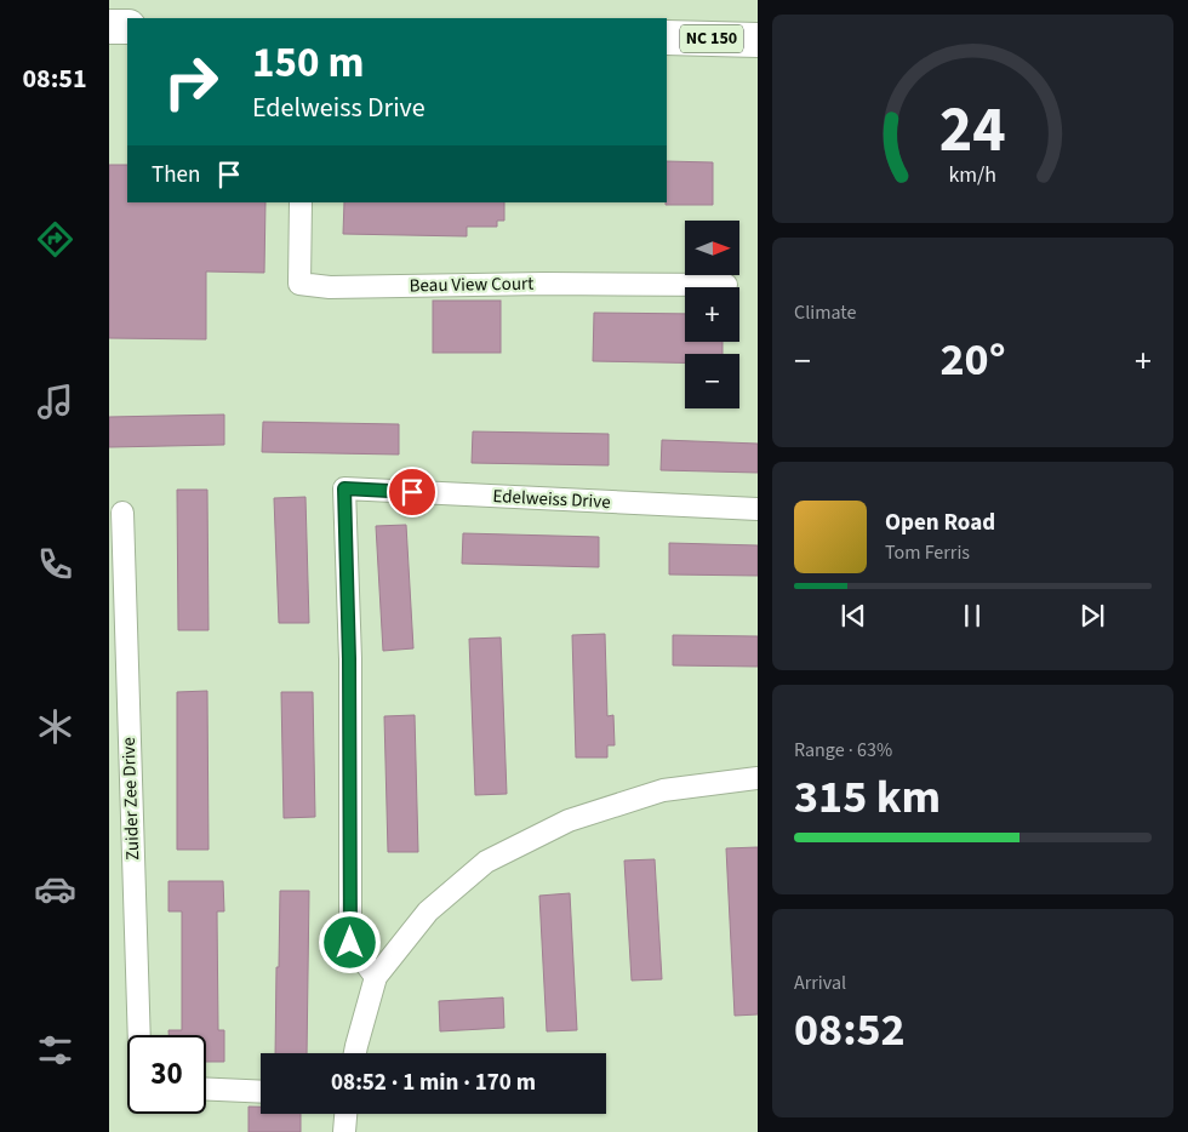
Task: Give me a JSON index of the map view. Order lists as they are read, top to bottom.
{
  "streets": {
    "main road": ["NC 150"],
    "street": ["Beau View Court", "Edelweiss Drive", "Zuider Zee Drive"]
  },
  "north": "right",
  "page": {
    "tabs": "08:51",
    "turn": ["150 m", "Edelweiss Drive"],
    "then": "Then",
    "map_buttons": ["+", "−"],
    "tile": [
      "Climate",
      ["Range · 63%", "315 km"],
      ["Arrival", "08:52"]
    ],
    "heat": ["−", "20°", "+"],
    "song": ["Open Road", "Tom Ferris"],
    "limit": "30",
    "trip": "08:52 · 1 min · 170 m",
    "gauge": ["24", "km/h"]
  }
}
